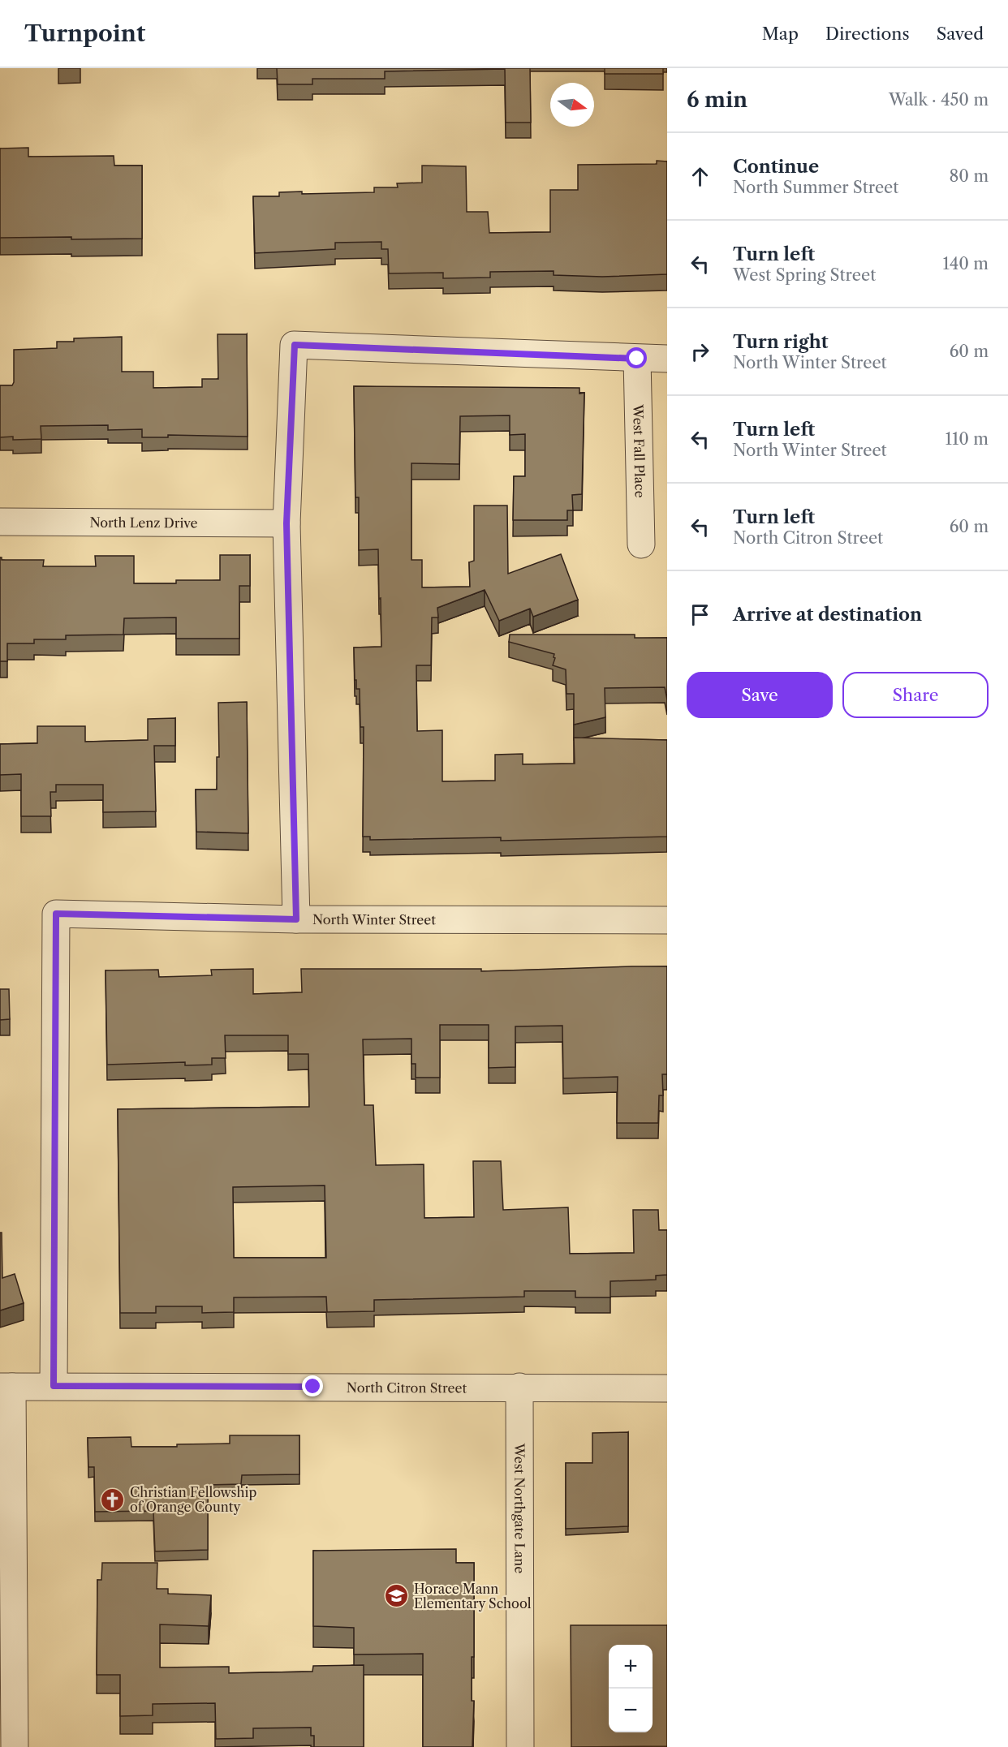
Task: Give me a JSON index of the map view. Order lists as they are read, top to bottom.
{
  "streets": {
    "street": [
      "West Fall Place",
      "North Lenz Drive",
      "North Winter Street",
      "North Citron Street",
      "West Northgate Lane"
    ]
  },
  "crossings": [
    ["North Winter Street", "North Citron Street"],
    ["North Citron Street", "West Northgate Lane"]
  ],
  "places": {
    "church": ["Christian Fellowship of Orange County"],
    "school or university": ["Horace Mann Elementary School"]
  },
  "north": "right",
  "page": {
    "header": "Turnpoint",
    "nav": ["Map", "Directions", "Saved"],
    "heading": ["6 min", "Walk · 450 m"],
    "list": [
      ["Continue", "North Summer Street", "80 m"],
      ["Turn left", "West Spring Street", "140 m"],
      ["Turn right", "North Winter Street", "60 m"],
      ["Turn left", "North Winter Street", "110 m"],
      ["Turn left", "North Citron Street", "60 m"],
      "Arrive at destination"
    ],
    "buttons": ["Save", "Share"],
    "map_buttons": ["+", "−"]
  }
}
